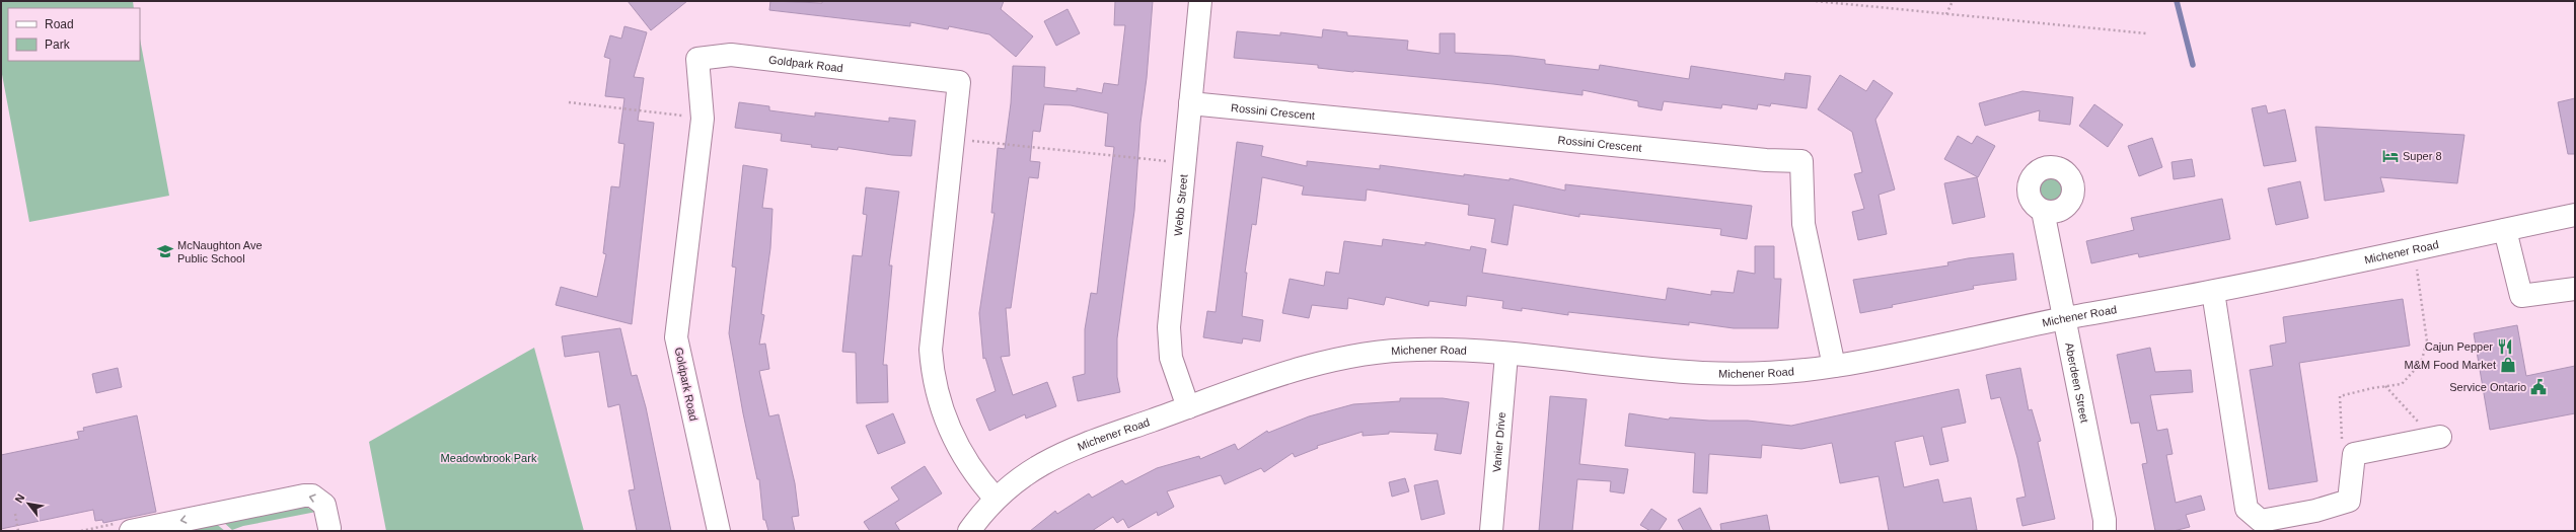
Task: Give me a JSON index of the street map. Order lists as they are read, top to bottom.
{
  "streets": {
    "street": [
      "Goldpark Road",
      "Rossini Crescent",
      "Webb Street",
      "Michener Road",
      "Aberdeen Street",
      "Vanier Drive"
    ]
  },
  "crossings": [
    ["Goldpark Road", "Michener Road"],
    ["Rossini Crescent", "Webb Street"],
    ["Rossini Crescent", "Michener Road"],
    ["Webb Street", "Michener Road"],
    ["Michener Road", "Aberdeen Street"],
    ["Michener Road", "Vanier Drive"]
  ],
  "parks": ["Meadowbrook Park"],
  "places": {
    "hotel": ["Super 8"],
    "school or university": ["McNaughton Ave Public School"],
    "restaurant": ["Cajun Pepper"],
    "shop": ["M&M Food Market"],
    "public building": ["Service Ontario"]
  },
  "legend": ["Road", "Park"],
  "north": "top left"
}
